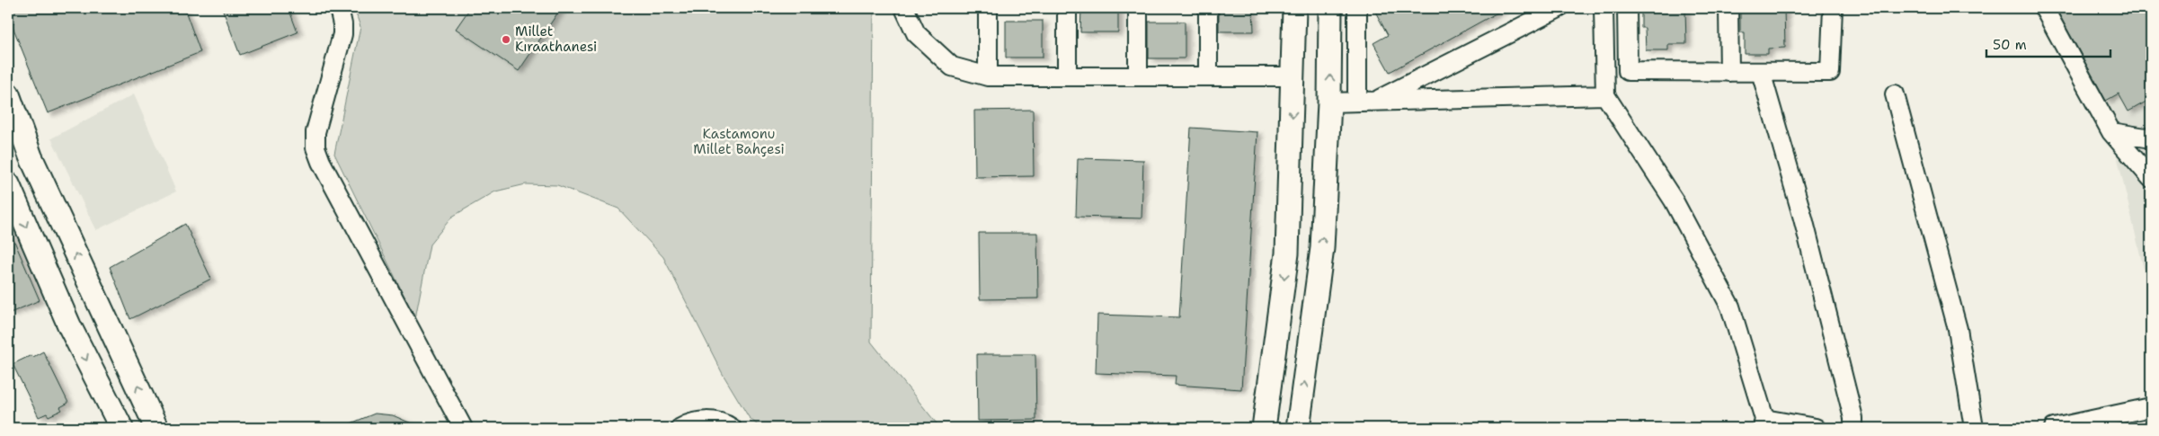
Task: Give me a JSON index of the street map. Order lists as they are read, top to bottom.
{
  "parks": ["Kastamonu Millet Bahçesi"],
  "places": ["Millet Kıraathanesi"],
  "scale_bar": "50 m"
}
